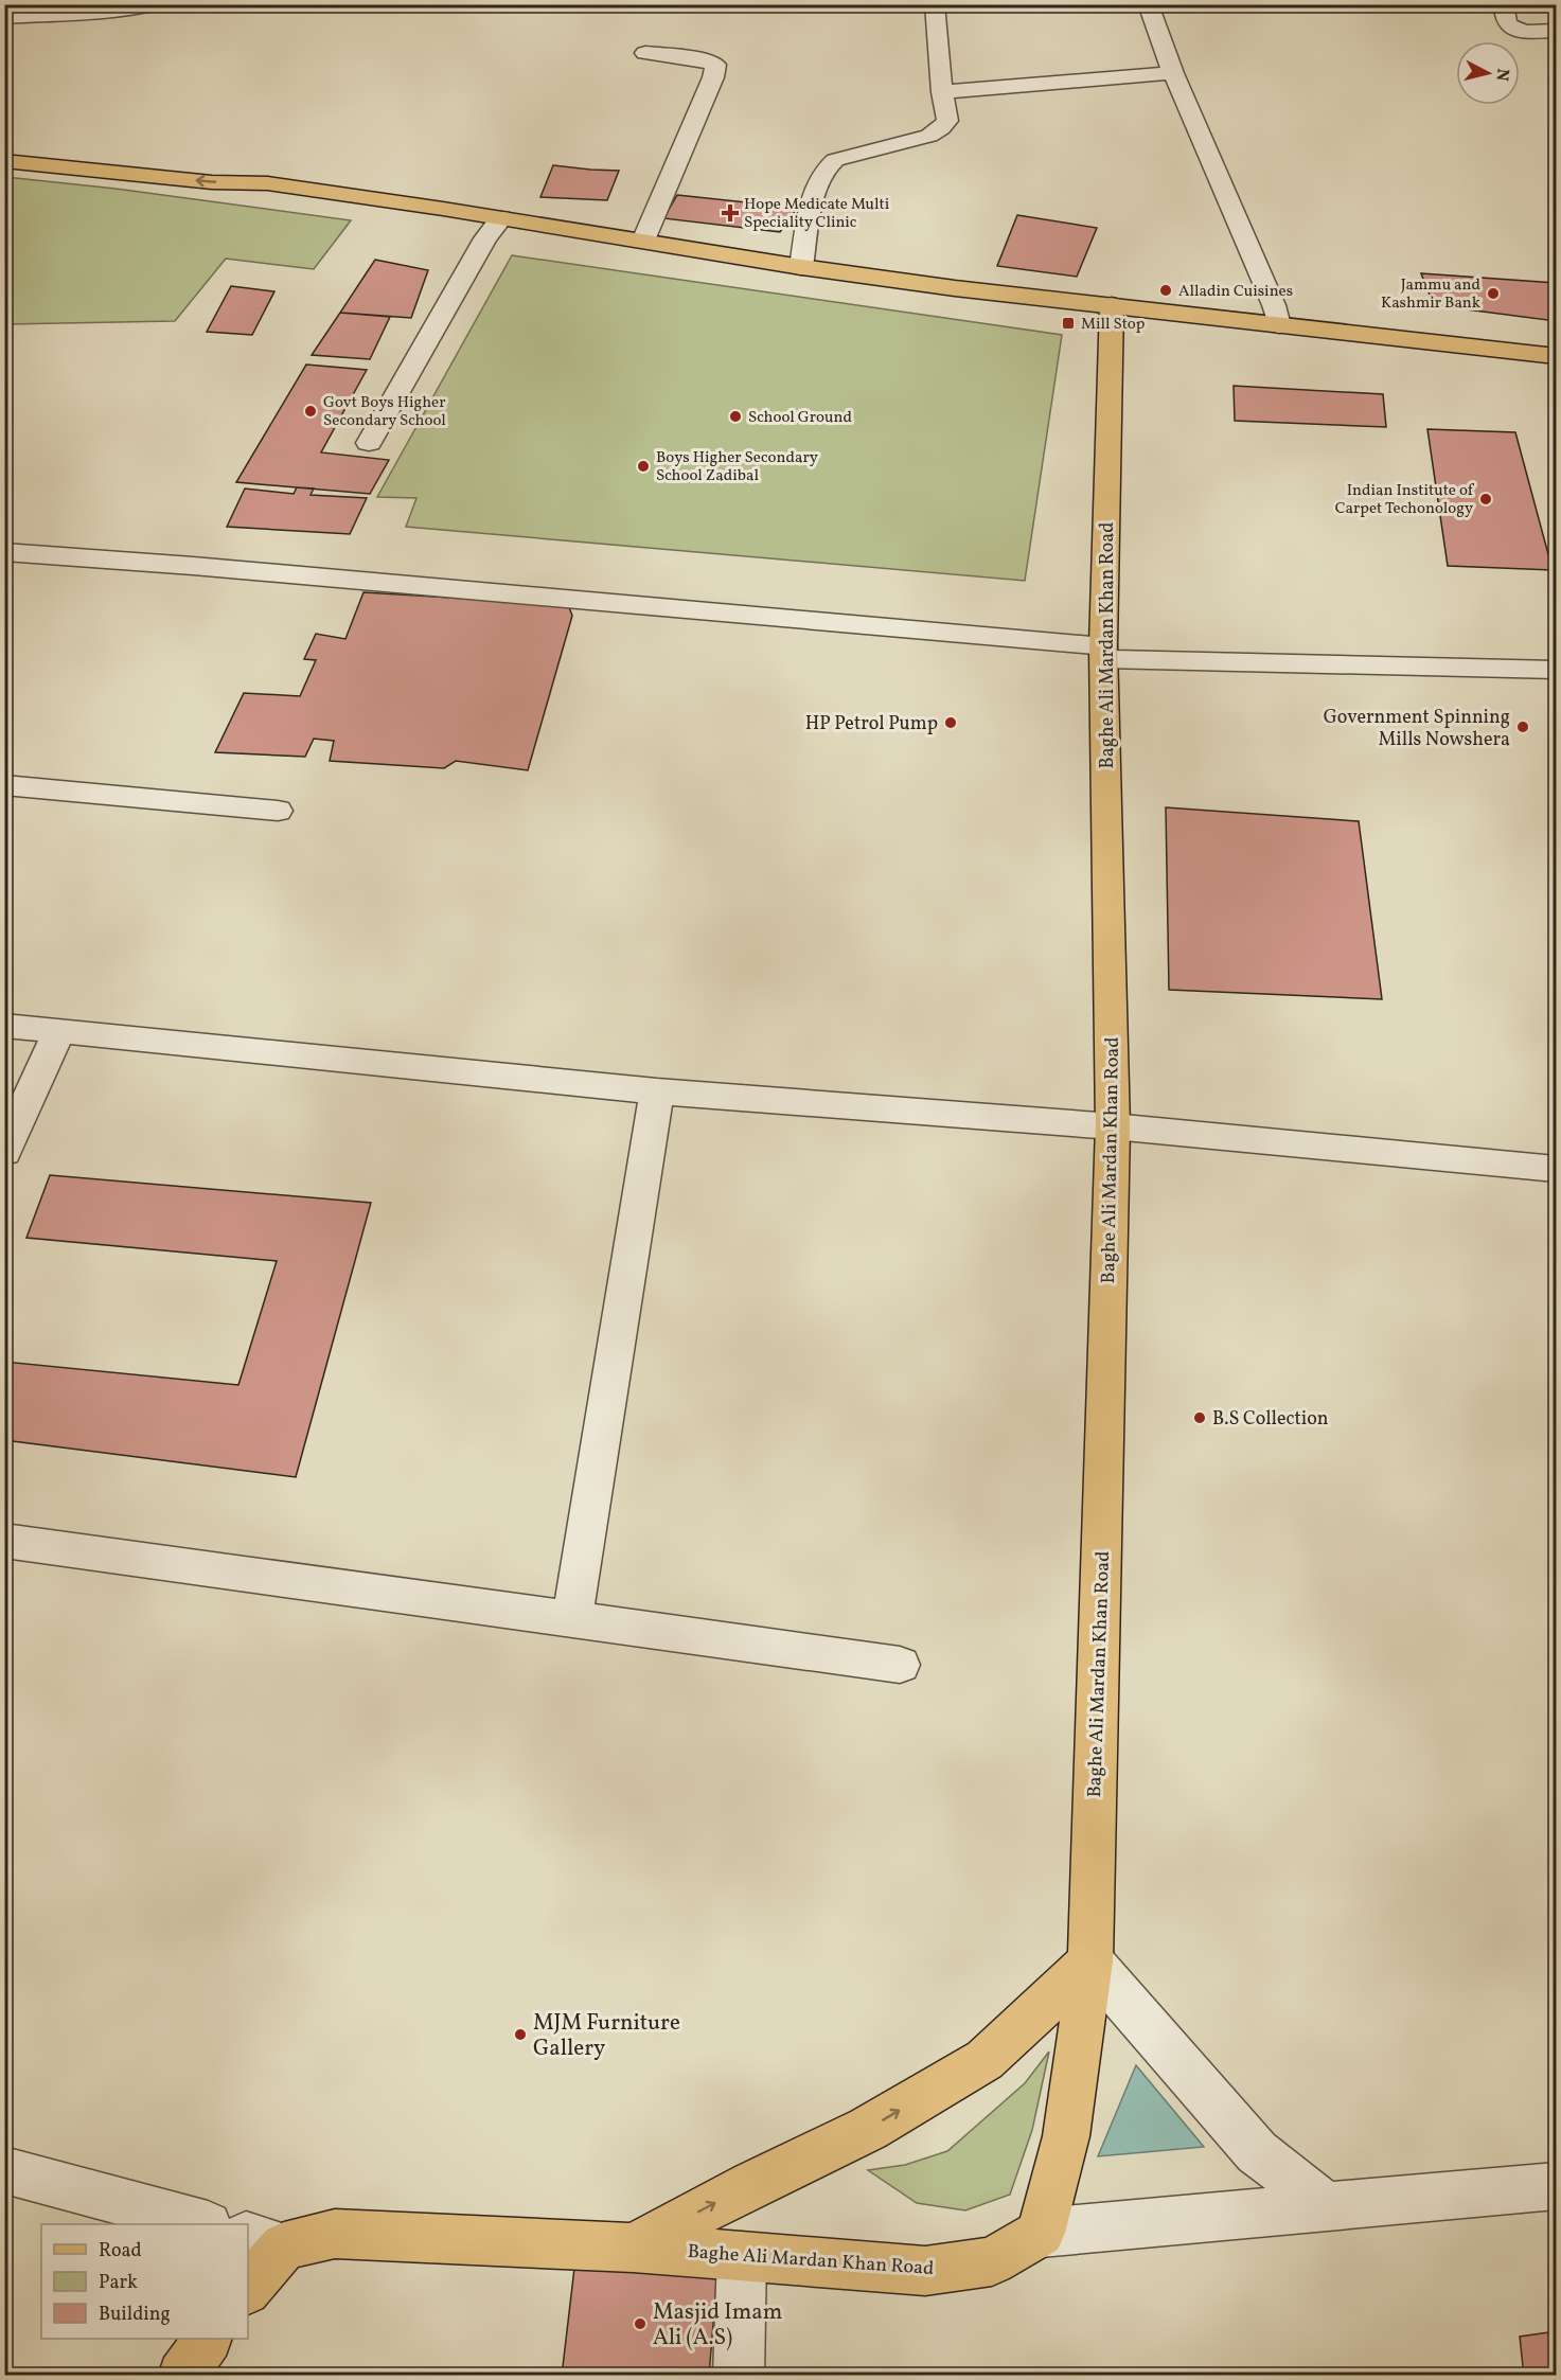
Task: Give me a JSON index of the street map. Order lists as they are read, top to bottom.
{
  "streets": {
    "main road": ["Baghe Ali Mardan Khan Road"]
  },
  "places": {
    "health": ["Hope Medicate Multi Speciality Clinic"],
    "other": [
      "Alladin Cuisines",
      "Jammu and Kashmir Bank",
      "Govt Boys Higher Secondary School",
      "School Ground",
      "Boys Higher Secondary School Zadibal",
      "Indian Institute of Carpet Techonology",
      "HP Petrol Pump",
      "Government Spinning Mills Nowshera",
      "B.S Collection",
      "MJM Furniture Gallery",
      "Masjid Imam Ali (A.S)"
    ],
    "transit": ["Mill Stop"]
  },
  "legend": ["Road", "Park", "Building"],
  "north": "right"
}
